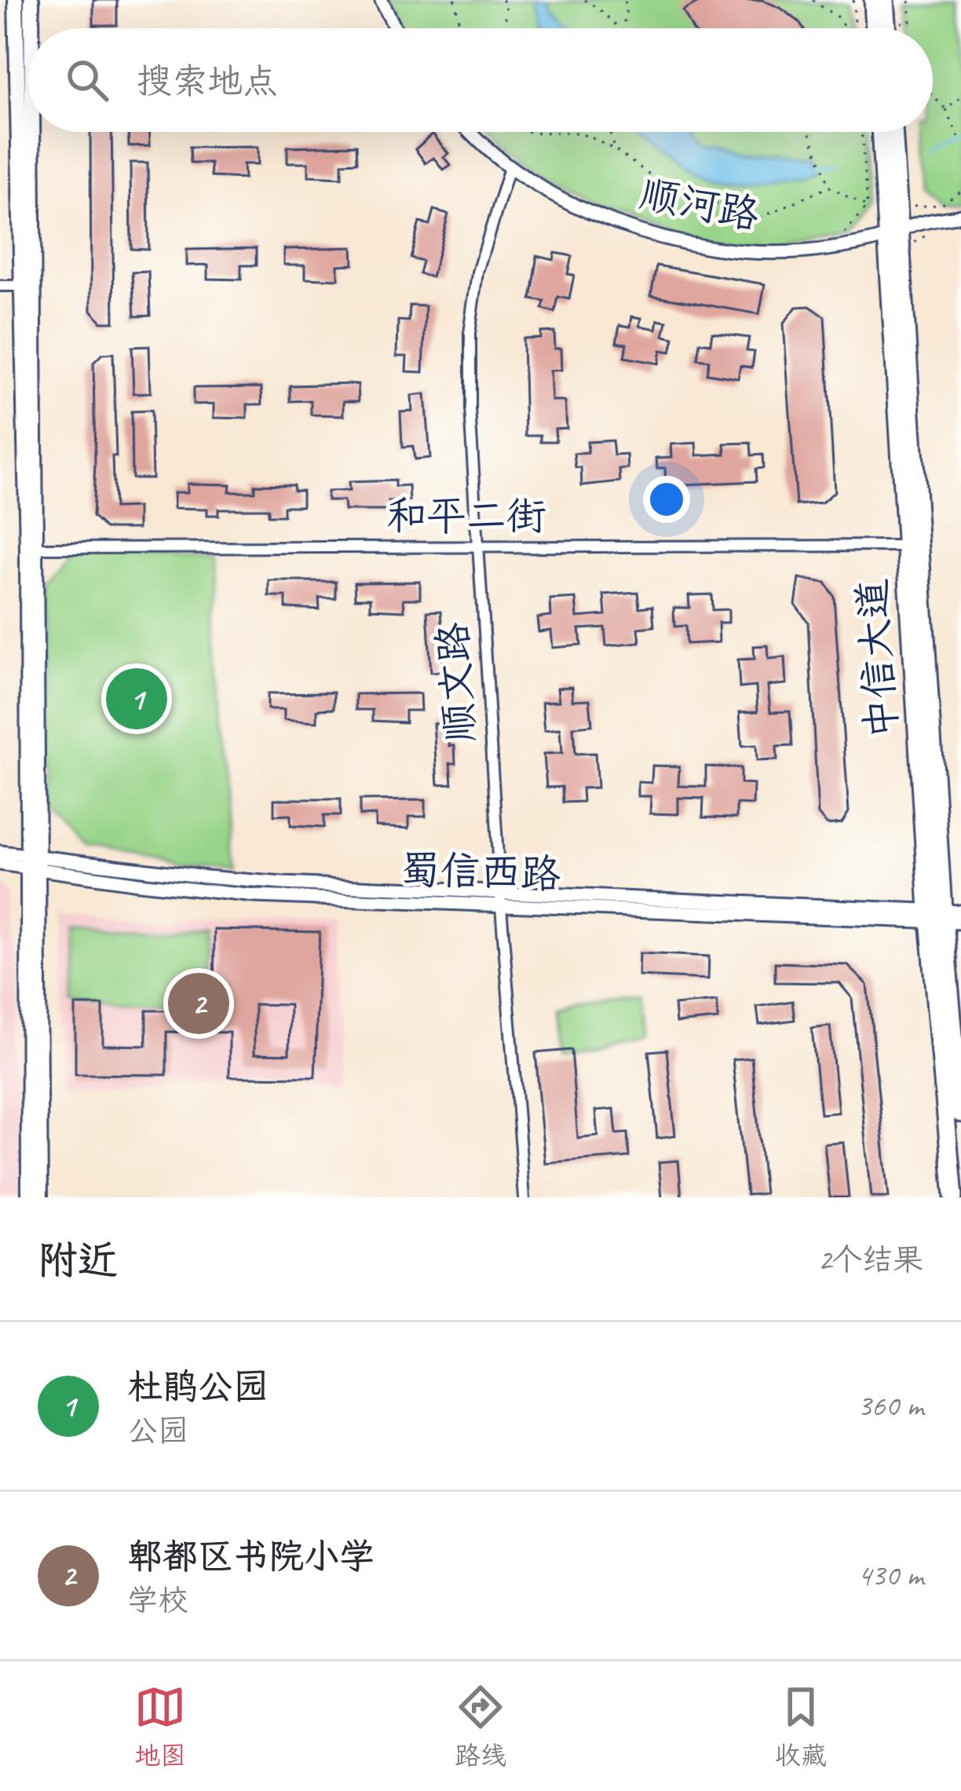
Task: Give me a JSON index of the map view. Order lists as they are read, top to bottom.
{
  "streets": {
    "main road": ["中信大道"],
    "street": [
      "顺河路",
      "和平二街",
      "顺文路",
      "蜀信西路"
    ]
  },
  "crossings": [
    ["顺河路", "中信大道"],
    ["顺河路", "顺文路"],
    ["和平二街", "中信大道"],
    ["和平二街", "顺文路"],
    ["中信大道", "蜀信西路"],
    ["顺文路", "蜀信西路"]
  ],
  "page": {
    "search": "搜索地点",
    "pins": ["1", "2"],
    "heading": ["附近", "2个结果"],
    "list": [
      {
        "mark": "1",
        "name": "杜鹃公园",
        "note": "公园",
        "value": "360 m"
      },
      {
        "mark": "2",
        "name": "郫都区书院小学",
        "note": "学校",
        "value": "430 m"
      }
    ],
    "nav": ["地图", "路线", "收藏"]
  }
}
